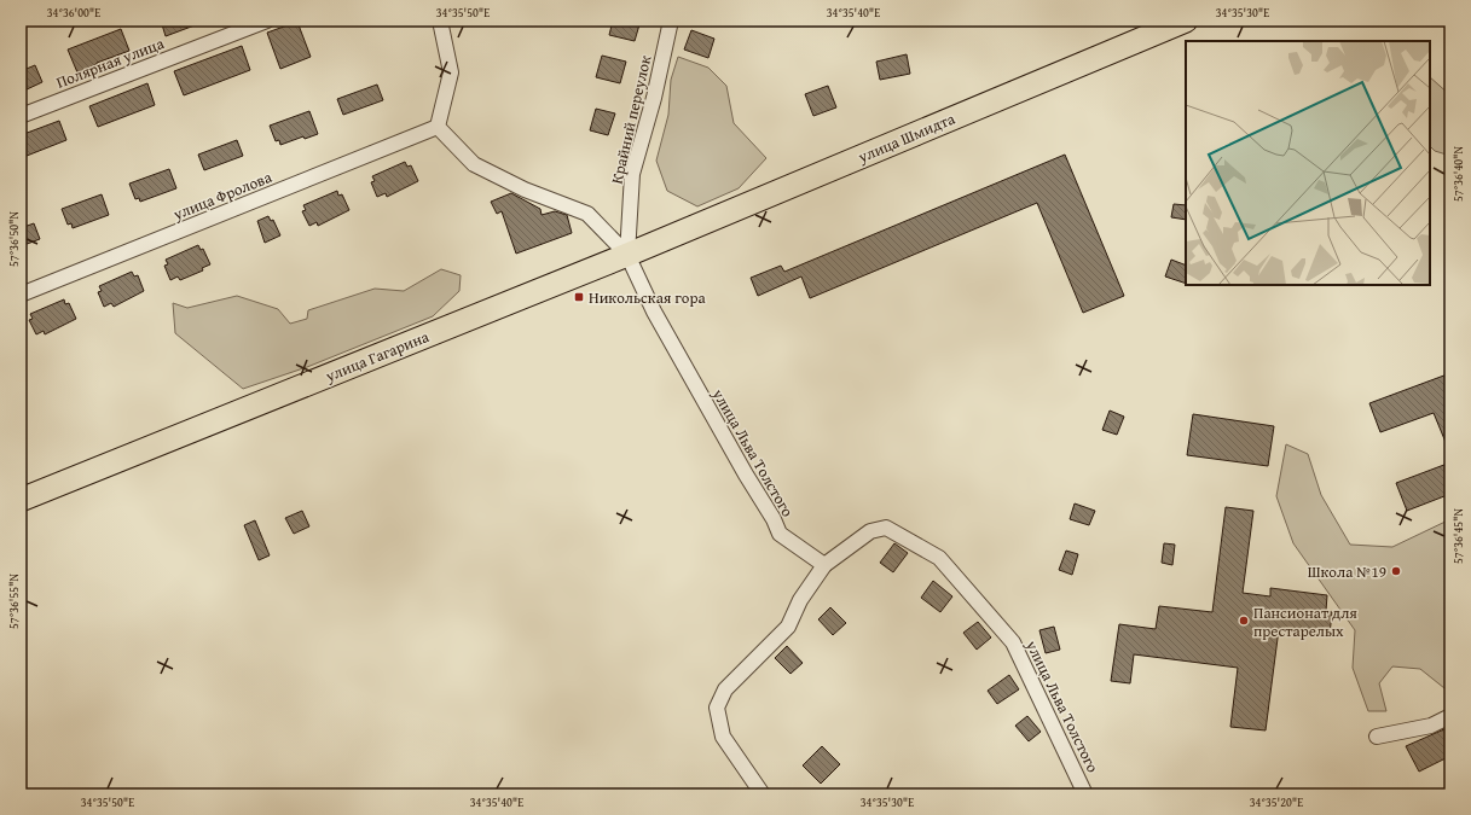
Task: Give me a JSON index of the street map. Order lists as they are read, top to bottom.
{
  "streets": {
    "main road": ["улица Шмидта", "улица Гагарина"],
    "street": [
      "Полярная улица",
      "Крайний переулок",
      "улица Фролова",
      "улица Льва Толстого"
    ]
  },
  "crossings": [
    ["Крайний переулок", "улица Шмидта"],
    ["Крайний переулок", "улица Гагарина"],
    ["Крайний переулок", "улица Льва Толстого"],
    ["улица Шмидта", "улица Гагарина"],
    ["улица Шмидта", "улица Льва Толстого"],
    ["улица Гагарина", "улица Льва Толстого"]
  ],
  "places": {
    "transit": ["Никольская гора"],
    "other": ["Школа №19", "Пансионат для престарелых"]
  },
  "coordinates": [
    "34°36'00\"E",
    "34°35'50\"E",
    "34°35'40\"E",
    "34°35'30\"E",
    "57°36'40\"N",
    "57°36'50\"N",
    "57°36'45\"N",
    "57°36'55\"N",
    "34°35'20\"E"
  ]
}
